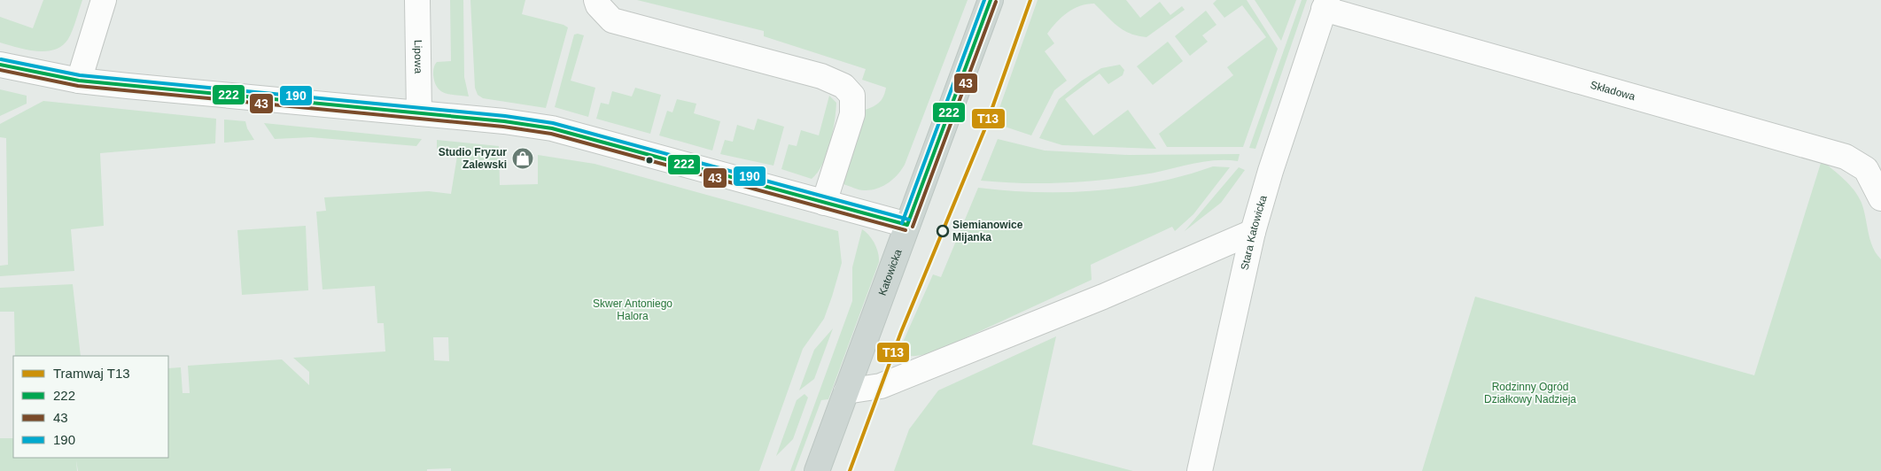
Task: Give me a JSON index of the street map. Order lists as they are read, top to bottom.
{
  "streets": {
    "main road": ["Katowicka"],
    "street": ["Lipowa", "Składowa", "Stara Katowicka"]
  },
  "crossings": [
    ["Składowa", "Stara Katowicka"]
  ],
  "parks": ["Skwer Antoniego Halora", "Rodzinny Ogród Działkowy Nadzieja"],
  "places": {
    "shop": ["Studio Fryzur Zalewski"],
    "other": ["Siemianowice Mijanka"]
  },
  "lines": [
    "tram line T13",
    "transit line 222",
    "transit line 190",
    "transit line 43"
  ],
  "legend": [
    "Tramwaj T13",
    "222",
    "43",
    "190"
  ]
}
